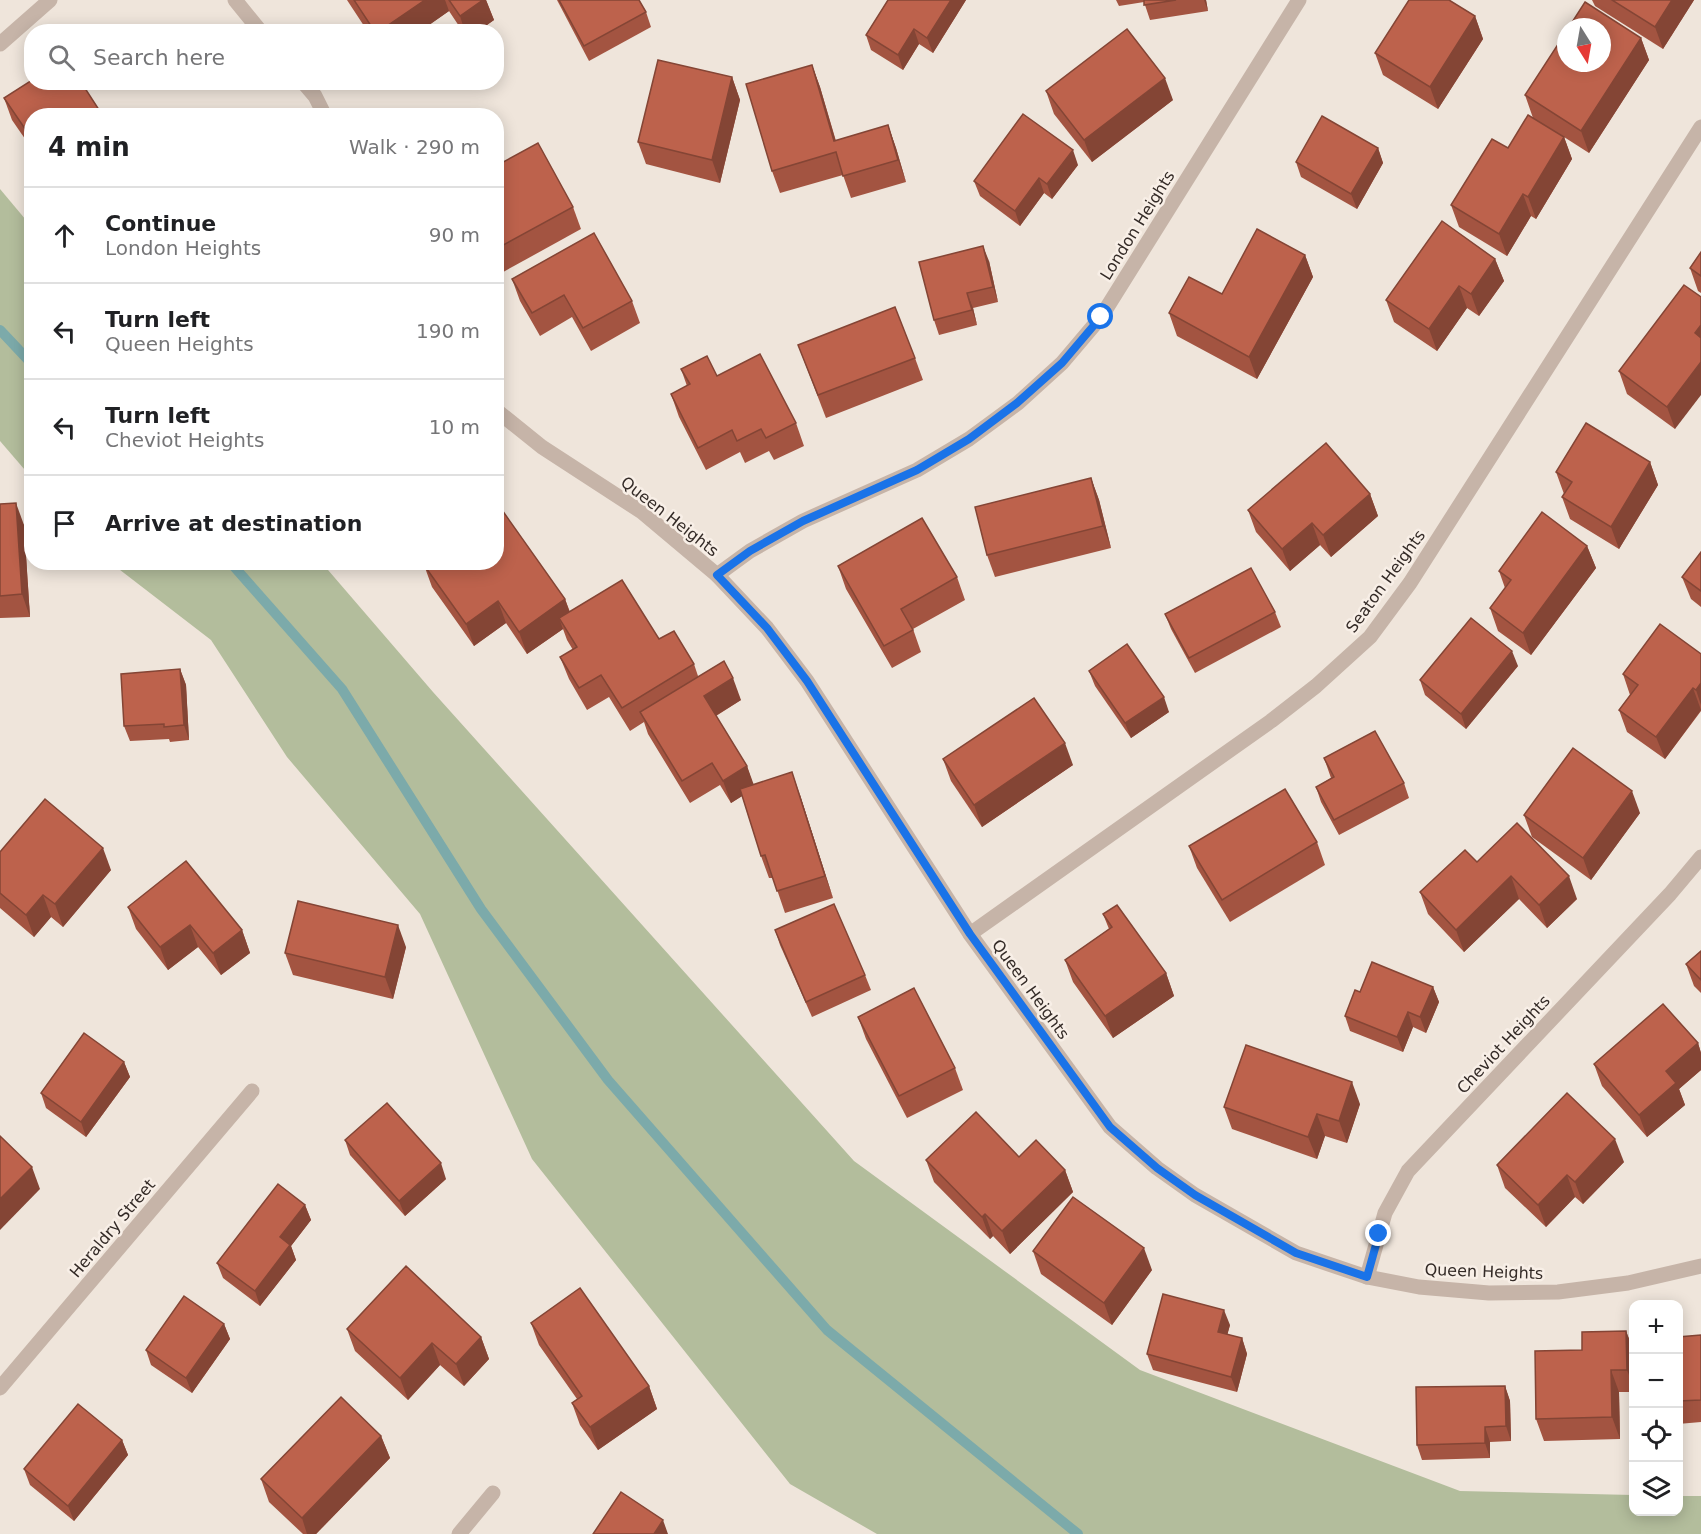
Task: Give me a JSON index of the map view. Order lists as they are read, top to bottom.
{
  "streets": {
    "street": [
      "London Heights",
      "Queen Heights",
      "Seaton Heights",
      "Cheviot Heights",
      "Heraldry Street"
    ]
  },
  "crossings": [
    ["London Heights", "Queen Heights"],
    ["Queen Heights", "Seaton Heights"],
    ["Queen Heights", "Cheviot Heights"]
  ],
  "north": "bottom",
  "page": {
    "search": "Search here",
    "heading": ["4 min", "Walk · 290 m"],
    "list": [
      ["Continue", "London Heights", "90 m"],
      ["Turn left", "Queen Heights", "190 m"],
      ["Turn left", "Cheviot Heights", "10 m"],
      "Arrive at destination"
    ],
    "map_buttons": ["+", "−"]
  }
}
